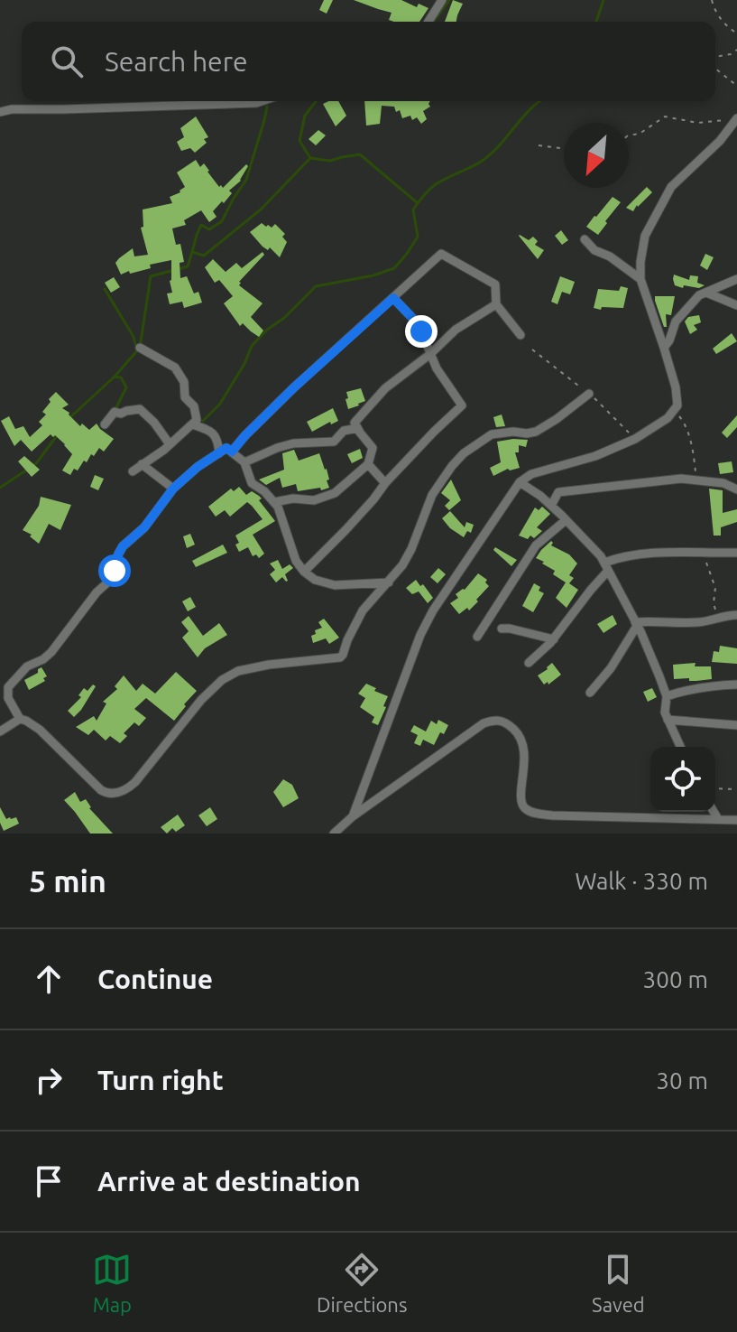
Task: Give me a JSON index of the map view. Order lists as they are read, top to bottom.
{
  "north": "bottom left",
  "page": {
    "search": "Search here",
    "heading": ["5 min", "Walk · 330 m"],
    "list": [
      ["Continue", "300 m"],
      ["Turn right", "30 m"],
      "Arrive at destination"
    ],
    "nav": ["Map", "Directions", "Saved"]
  }
}
